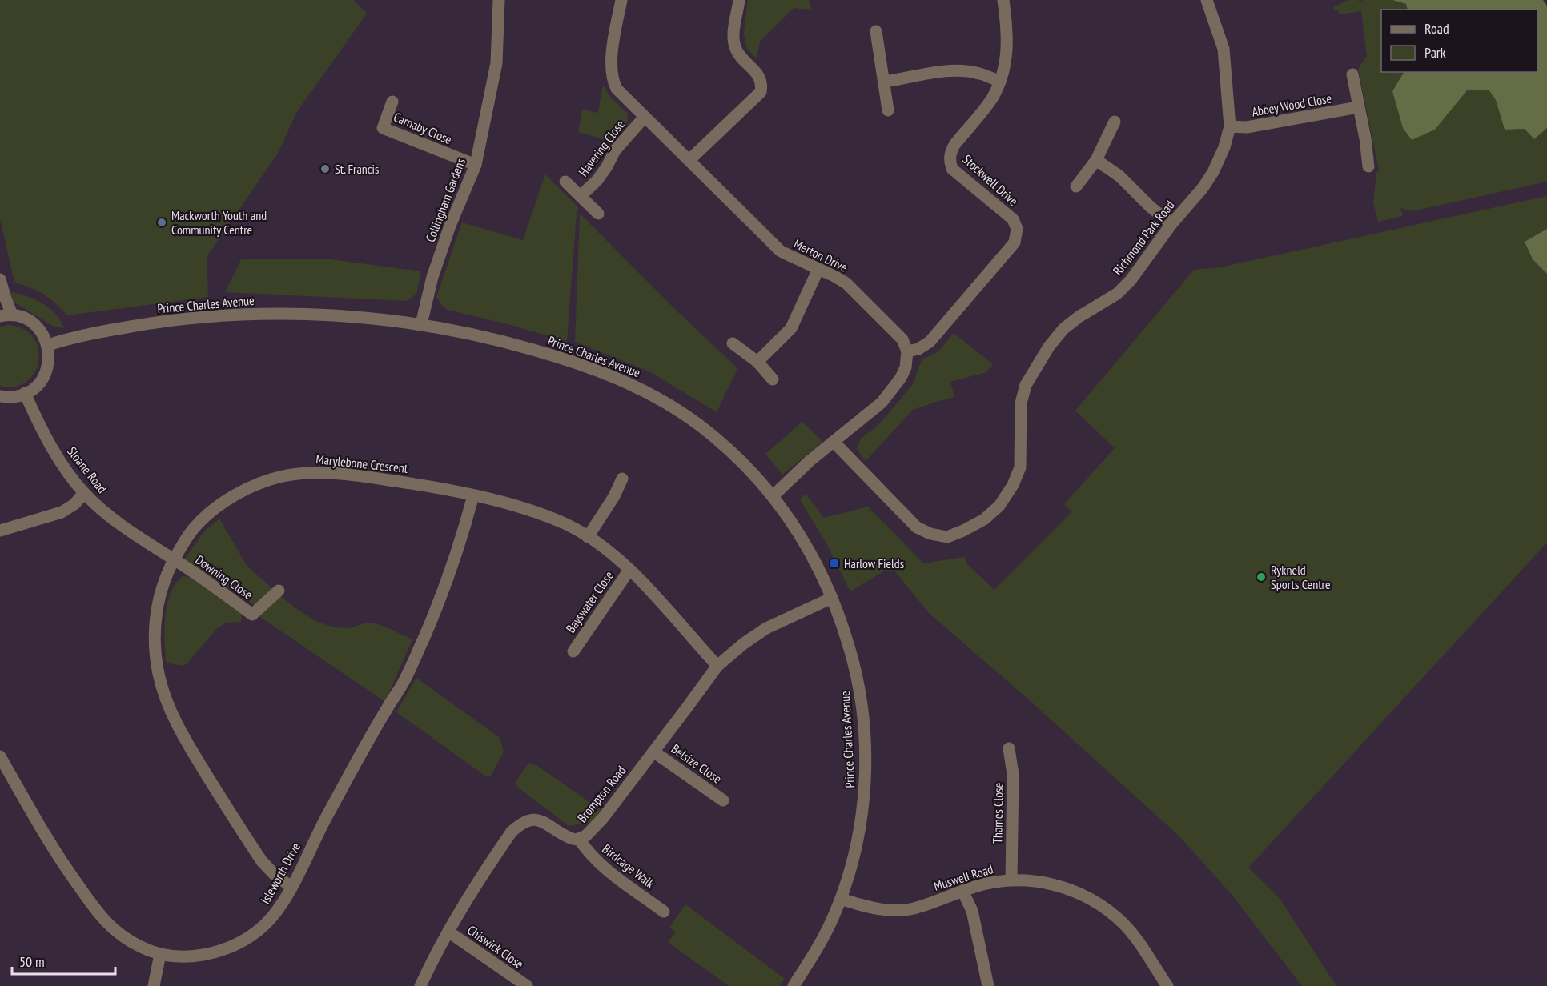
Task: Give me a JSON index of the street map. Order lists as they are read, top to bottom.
{
  "streets": {
    "street": [
      "Abbey Wood Close",
      "Carnaby Close",
      "Havering Close",
      "Stockwell Drive",
      "Collingham Gardens",
      "Richmond Park Road",
      "Merton Drive",
      "Prince Charles Avenue",
      "Marylebone Crescent",
      "Sloane Road",
      "Downing Close",
      "Bayswater Close",
      "Belsize Close",
      "Brompton Road",
      "Thames Close",
      "Birdcage Walk",
      "Isleworth Drive",
      "Muswell Road",
      "Chiswick Close"
    ]
  },
  "crossings": [
    ["Abbey Wood Close", "Richmond Park Road"],
    ["Carnaby Close", "Collingham Gardens"],
    ["Havering Close", "Merton Drive"],
    ["Stockwell Drive", "Merton Drive"],
    ["Collingham Gardens", "Prince Charles Avenue"],
    ["Prince Charles Avenue", "Brompton Road"],
    ["Prince Charles Avenue", "Muswell Road"],
    ["Marylebone Crescent", "Sloane Road"],
    ["Marylebone Crescent", "Downing Close"],
    ["Marylebone Crescent", "Bayswater Close"],
    ["Marylebone Crescent", "Brompton Road"],
    ["Marylebone Crescent", "Isleworth Drive"],
    ["Sloane Road", "Downing Close"],
    ["Belsize Close", "Brompton Road"],
    ["Brompton Road", "Birdcage Walk"],
    ["Brompton Road", "Chiswick Close"],
    ["Thames Close", "Muswell Road"]
  ],
  "places": {
    "other": ["St. Francis", "Mackworth Youth and Community Centre", "Rykneld Sports Centre"],
    "transit": ["Harlow Fields"]
  },
  "legend": ["Road", "Park"],
  "scale_bar": "50 m"
}
